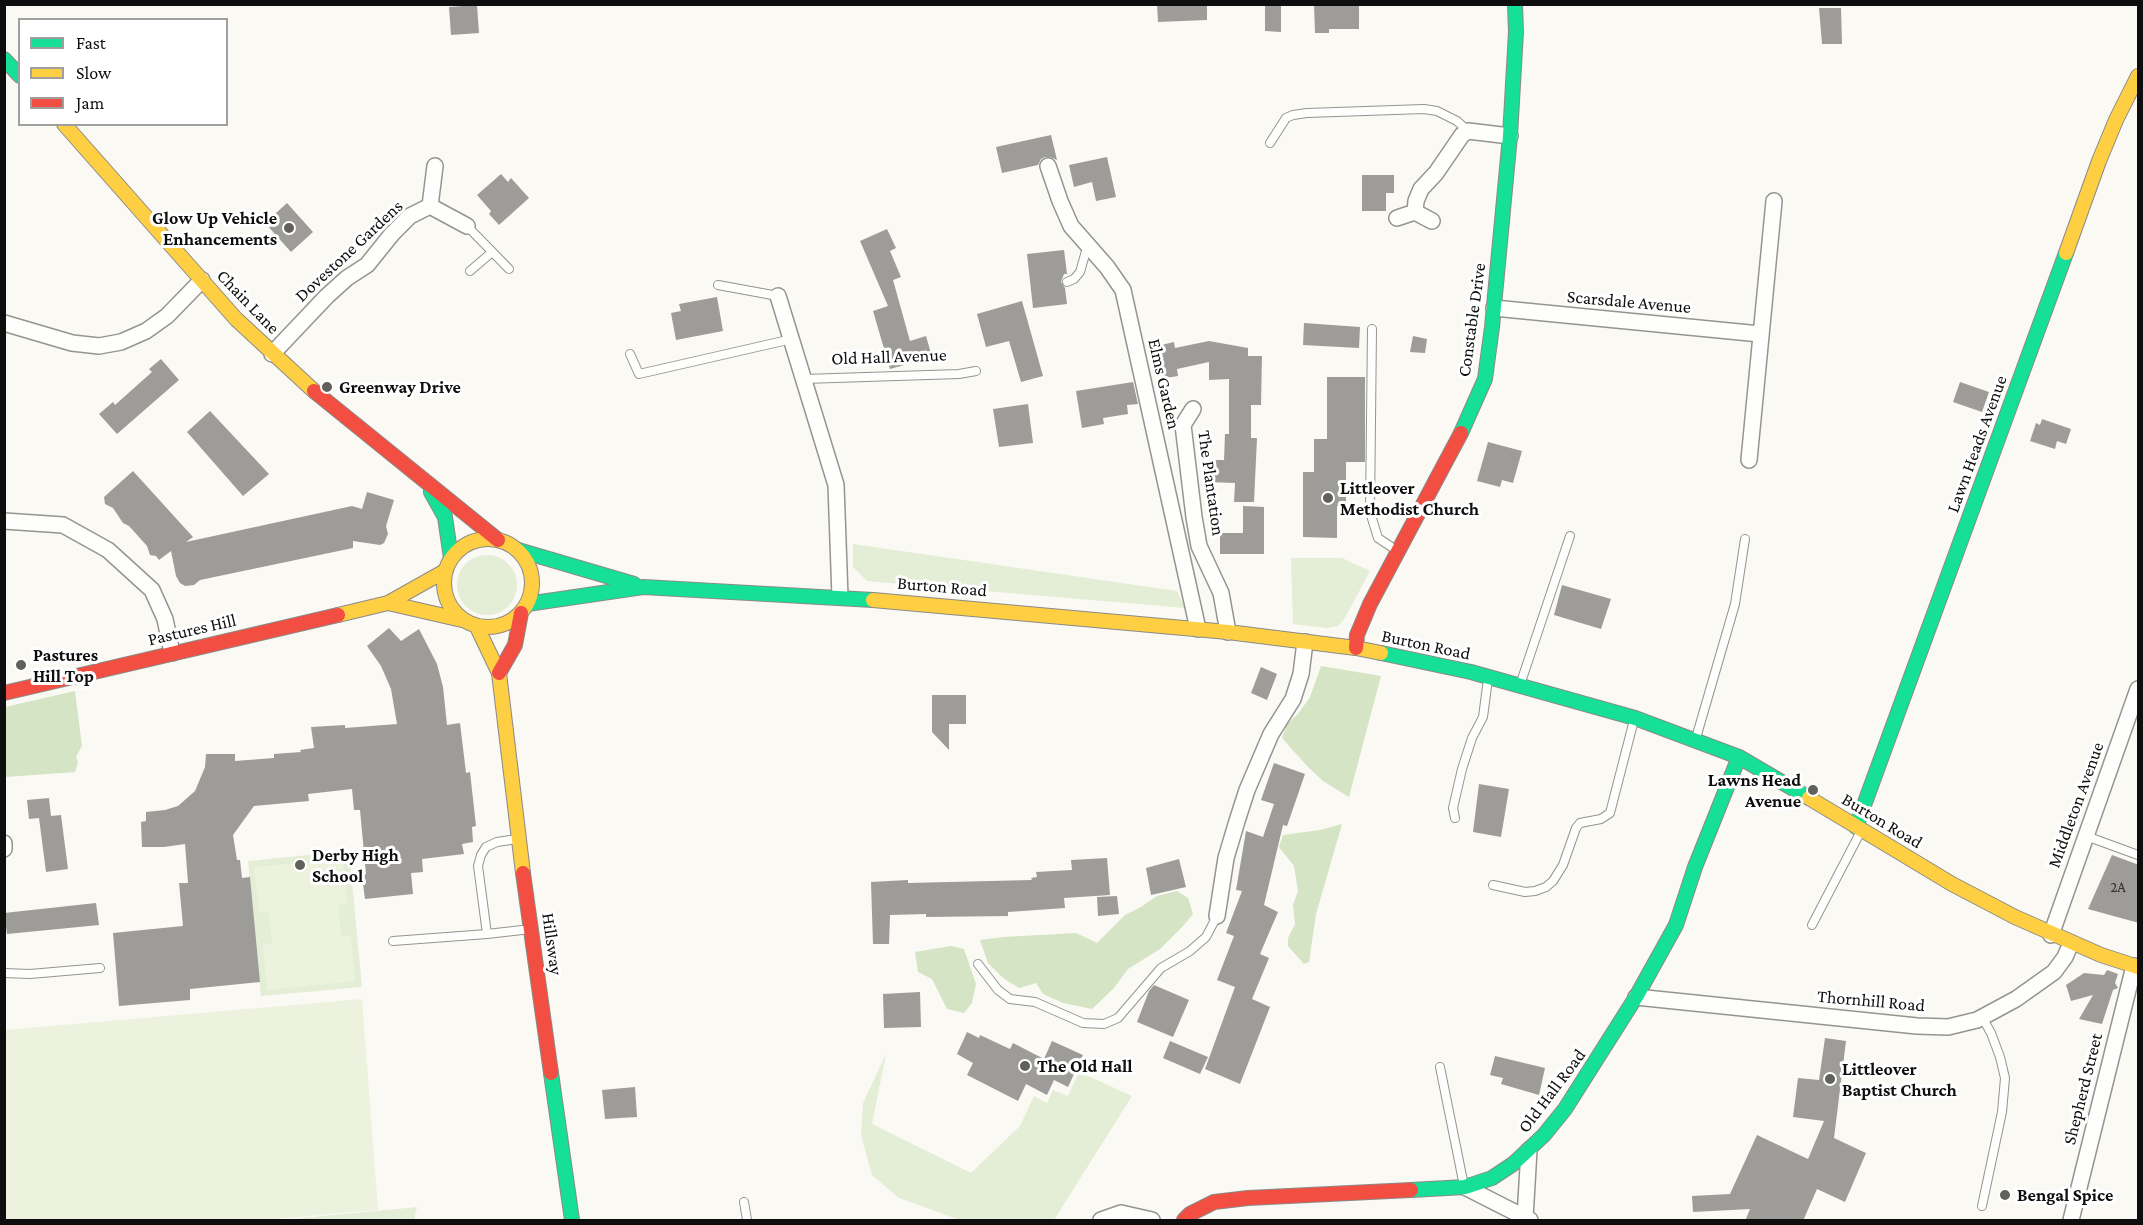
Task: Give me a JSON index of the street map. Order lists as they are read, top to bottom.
{
  "streets": {
    "street": [
      "Dovestone Gardens",
      "Chain Lane",
      "Scarsdale Avenue",
      "Constable Drive",
      "Elms Garden",
      "Lawn Heads Avenue",
      "The Plantation",
      "Burton Road",
      "Pastures Hill",
      "Middleton Avenue",
      "Hillsway",
      "Thornhill Road",
      "Shepherd Street",
      "Old Hall Road"
    ],
    "lane": ["Old Hall Avenue"]
  },
  "crossings": [
    ["Dovestone Gardens", "Chain Lane"],
    ["Chain Lane", "Burton Road"],
    ["Chain Lane", "Pastures Hill"],
    ["Chain Lane", "Hillsway"],
    ["Scarsdale Avenue", "Constable Drive"],
    ["Constable Drive", "Burton Road"],
    ["Elms Garden", "Burton Road"],
    ["Lawn Heads Avenue", "Burton Road"],
    ["The Plantation", "Burton Road"],
    ["Burton Road", "Pastures Hill"],
    ["Burton Road", "Middleton Avenue"],
    ["Burton Road", "Hillsway"],
    ["Burton Road", "Thornhill Road"],
    ["Burton Road", "Shepherd Street"],
    ["Burton Road", "Old Hall Road"],
    ["Pastures Hill", "Hillsway"],
    ["Thornhill Road", "Old Hall Road"]
  ],
  "places": [
    "Glow Up Vehicle Enhancements",
    "Greenway Drive",
    "Littleover Methodist Church",
    "Pastures Hill Top",
    "Lawns Head Avenue",
    "Derby High School",
    "The Old Hall",
    "Littleover Baptist Church",
    "Bengal Spice"
  ],
  "house_numbers": ["2A"],
  "legend": ["Fast", "Slow", "Jam"]
}
